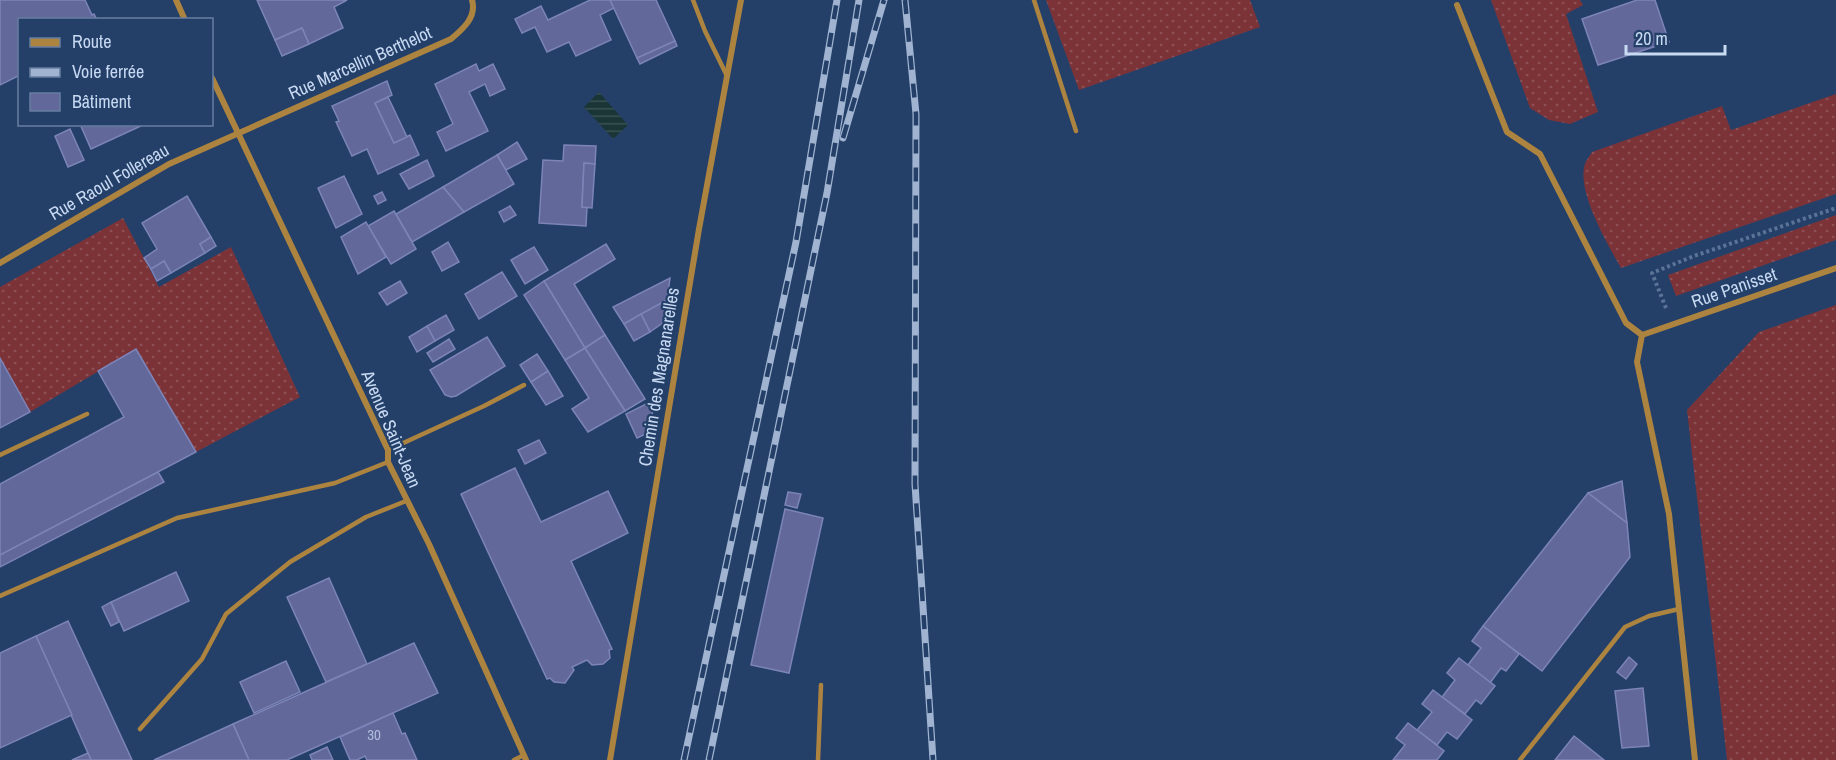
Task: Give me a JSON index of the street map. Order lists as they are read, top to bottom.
{
  "streets": {
    "street": [
      "Rue Marcellin Berthelot",
      "Rue Raoul Follereau",
      "Rue Panisset",
      "Chemin des Magnanarelles",
      "Avenue Saint-Jean"
    ]
  },
  "crossings": [
    ["Rue Marcellin Berthelot", "Rue Raoul Follereau"],
    ["Rue Marcellin Berthelot", "Avenue Saint-Jean"],
    ["Rue Raoul Follereau", "Avenue Saint-Jean"]
  ],
  "house_numbers": ["30"],
  "legend": ["Route", "Voie ferrée", "Bâtiment"],
  "scale_bar": "20 m"
}
